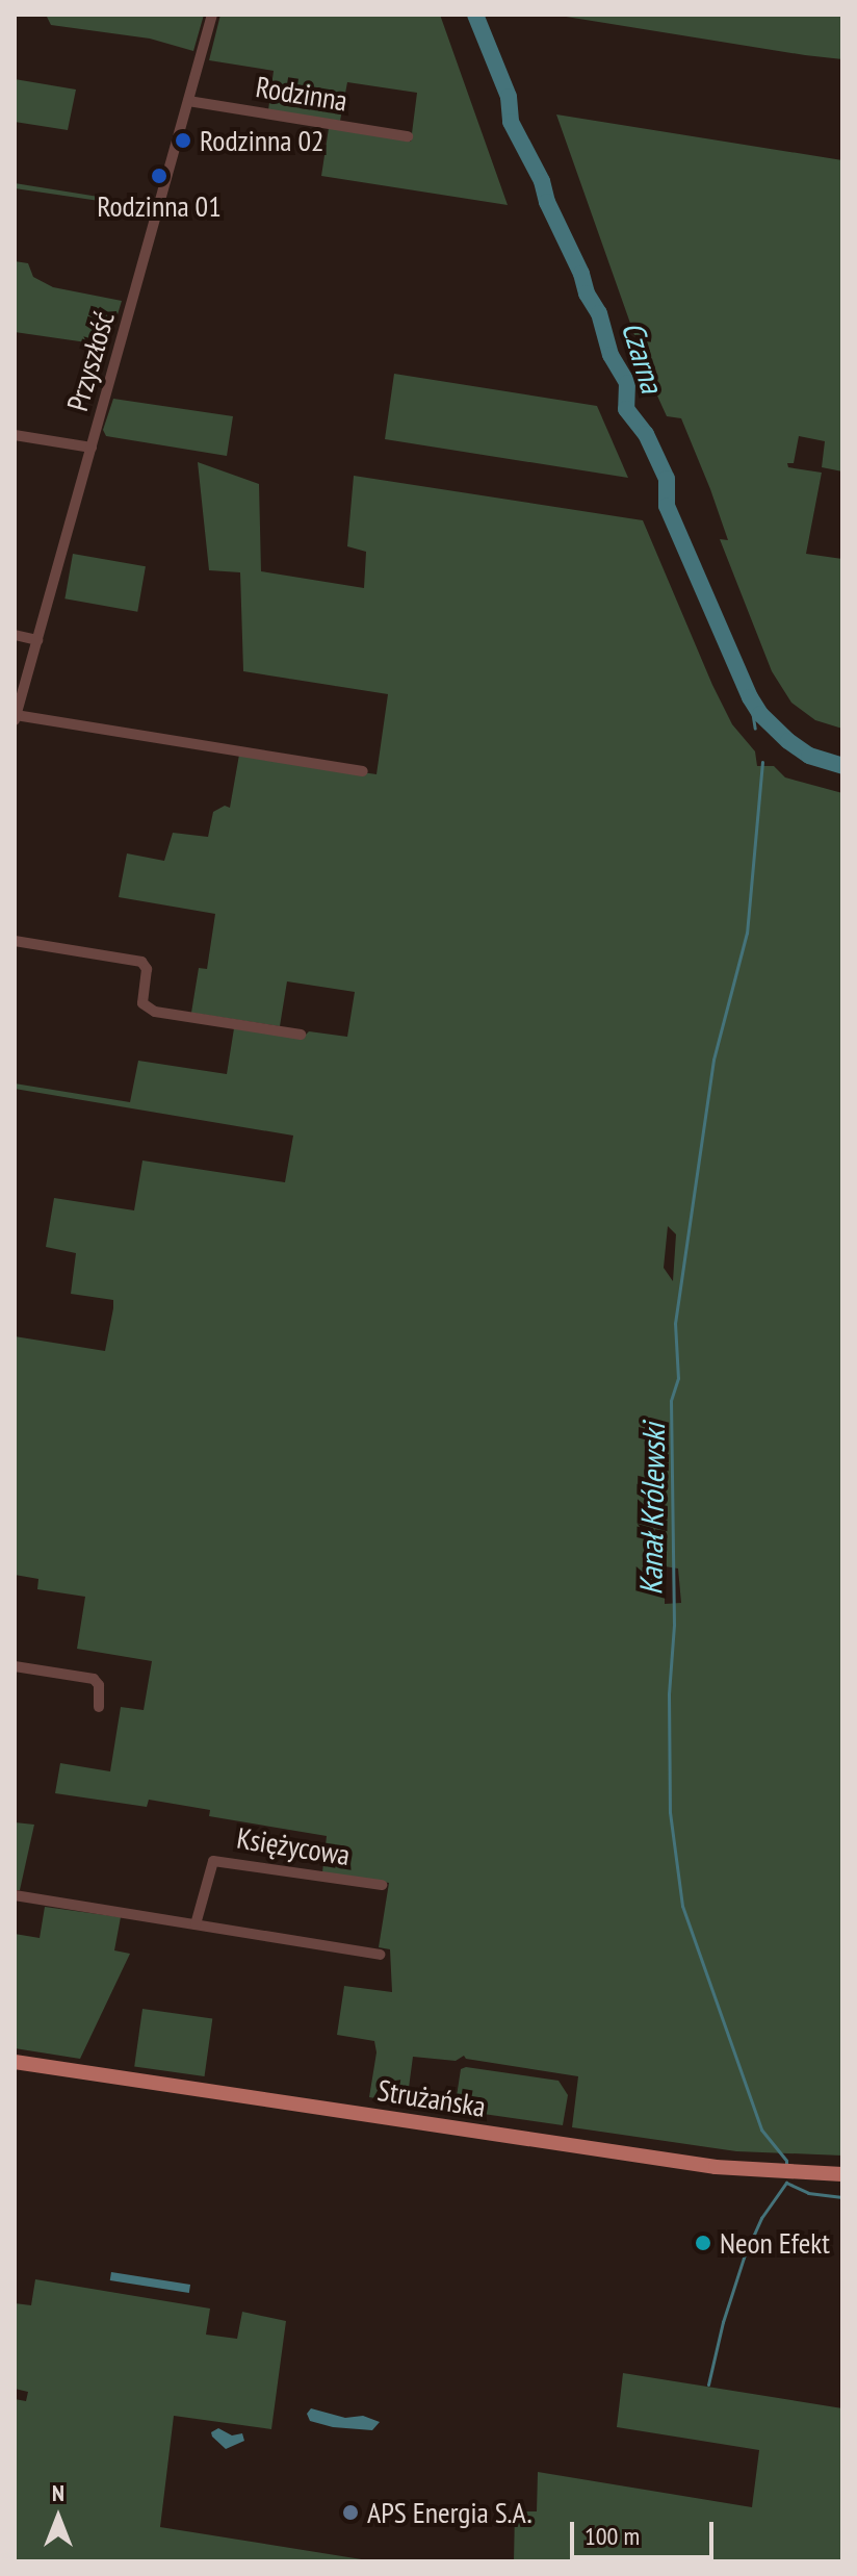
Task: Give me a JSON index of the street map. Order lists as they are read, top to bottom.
{
  "streets": {
    "main road": ["Strużańska"],
    "street": ["Rodzinna", "Przyszłość", "Księżycowa"]
  },
  "crossings": [
    ["Rodzinna", "Przyszłość"]
  ],
  "water": ["Czarna", "Kanał Królewski"],
  "places": [
    "Rodzinna 02",
    "Rodzinna 01",
    "Neon Efekt",
    "APS Energia S.A."
  ],
  "scale_bar": "100 m",
  "north": "top"
}
